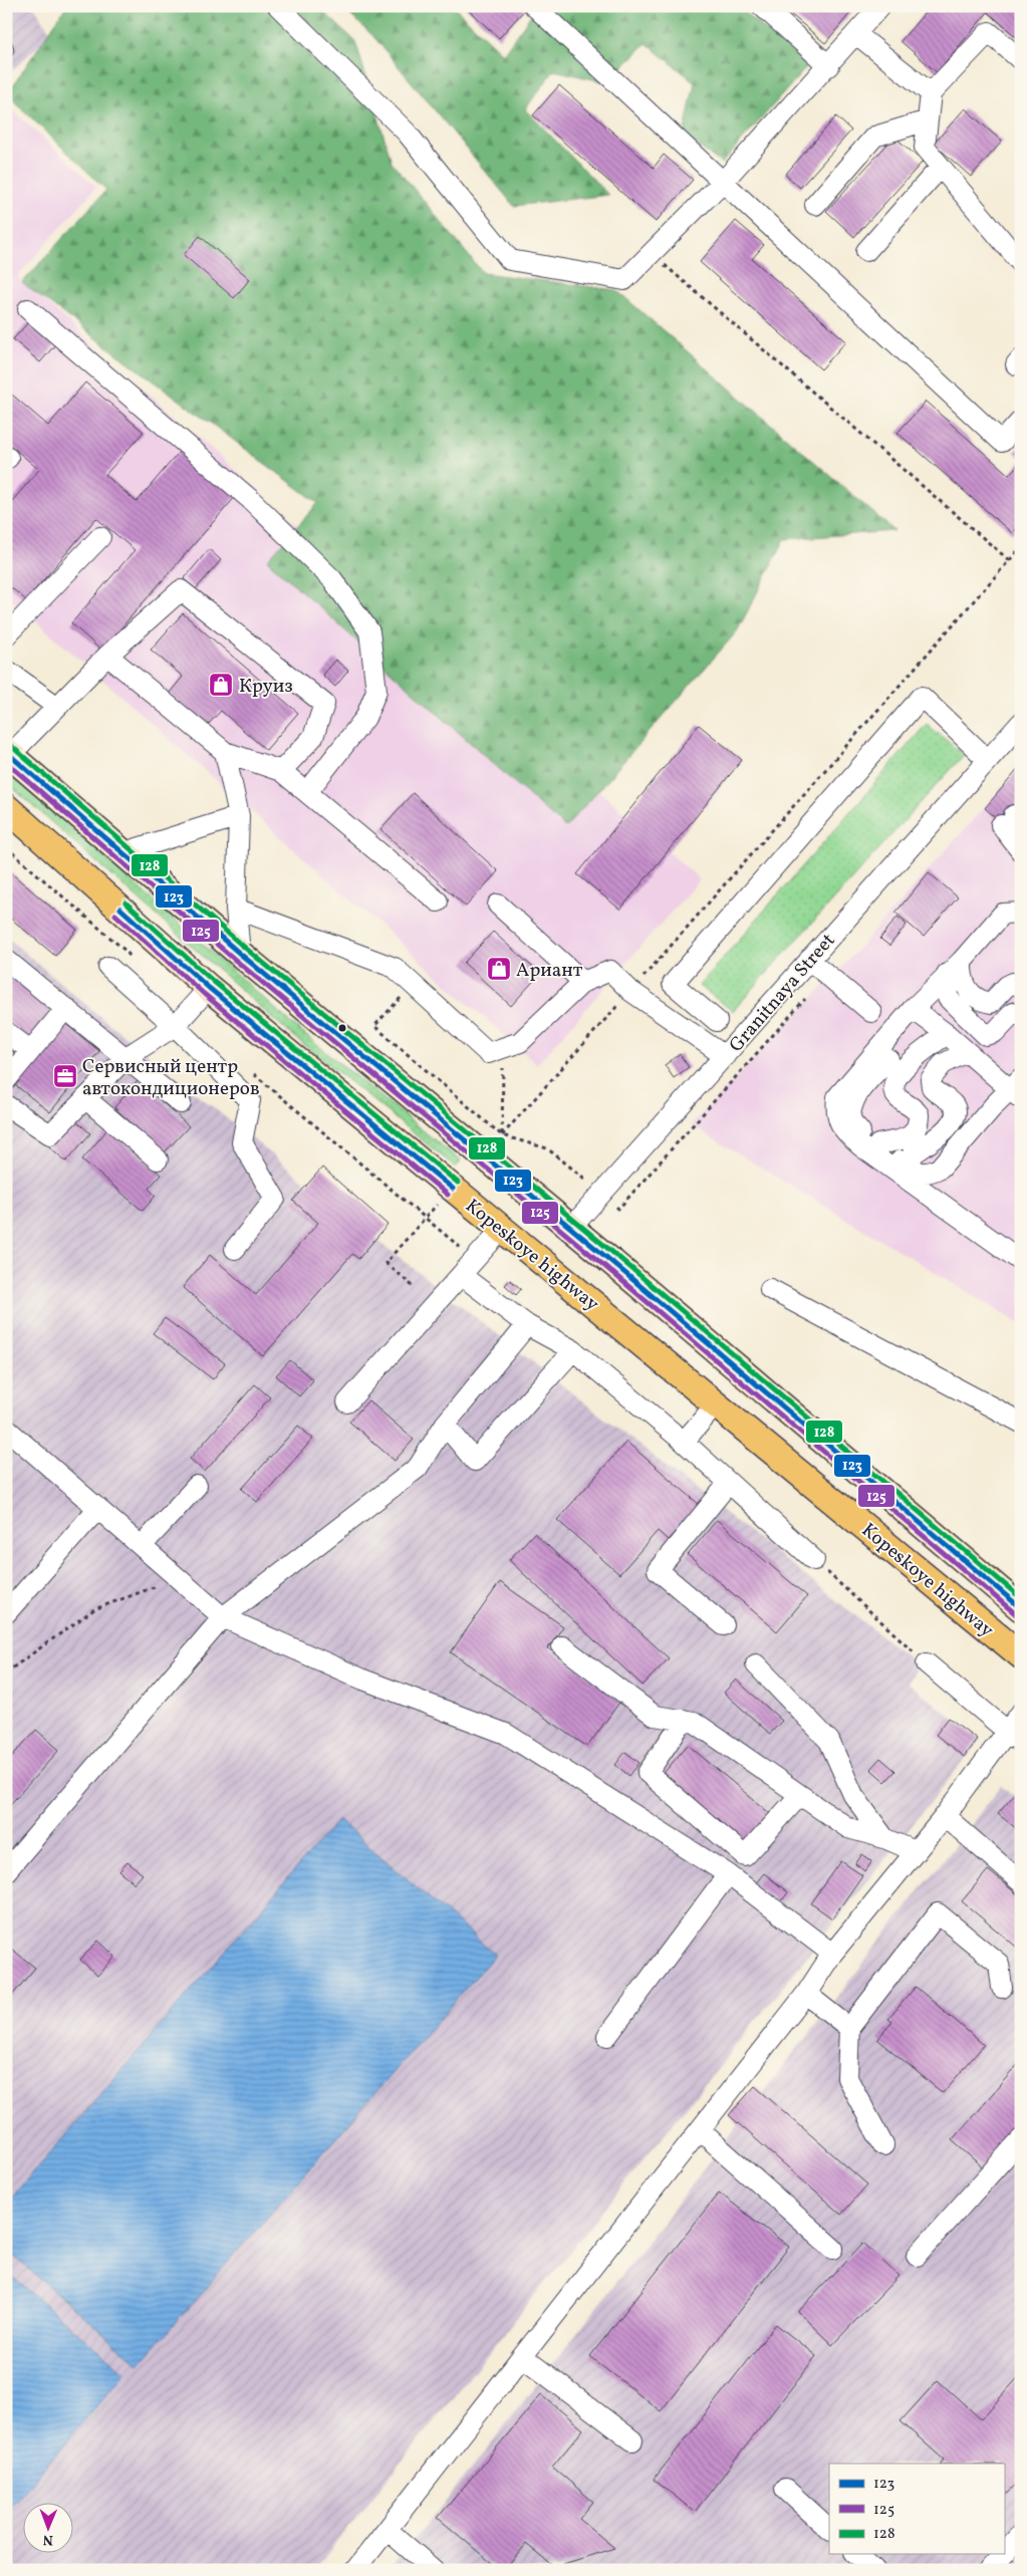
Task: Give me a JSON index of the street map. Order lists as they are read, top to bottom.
{
  "streets": {
    "main road": ["Granitnaya Street", "Kopeskoye highway"]
  },
  "crossings": [
    ["Granitnaya Street", "Kopeskoye highway"]
  ],
  "places": {
    "shop": ["Круиз", "Ариант"],
    "office": ["Сервисный центр автокондиционеров"]
  },
  "lines": ["transit line 128", "transit line 123", "transit line 125"],
  "legend": ["123", "125", "128"],
  "north": "bottom"
}
